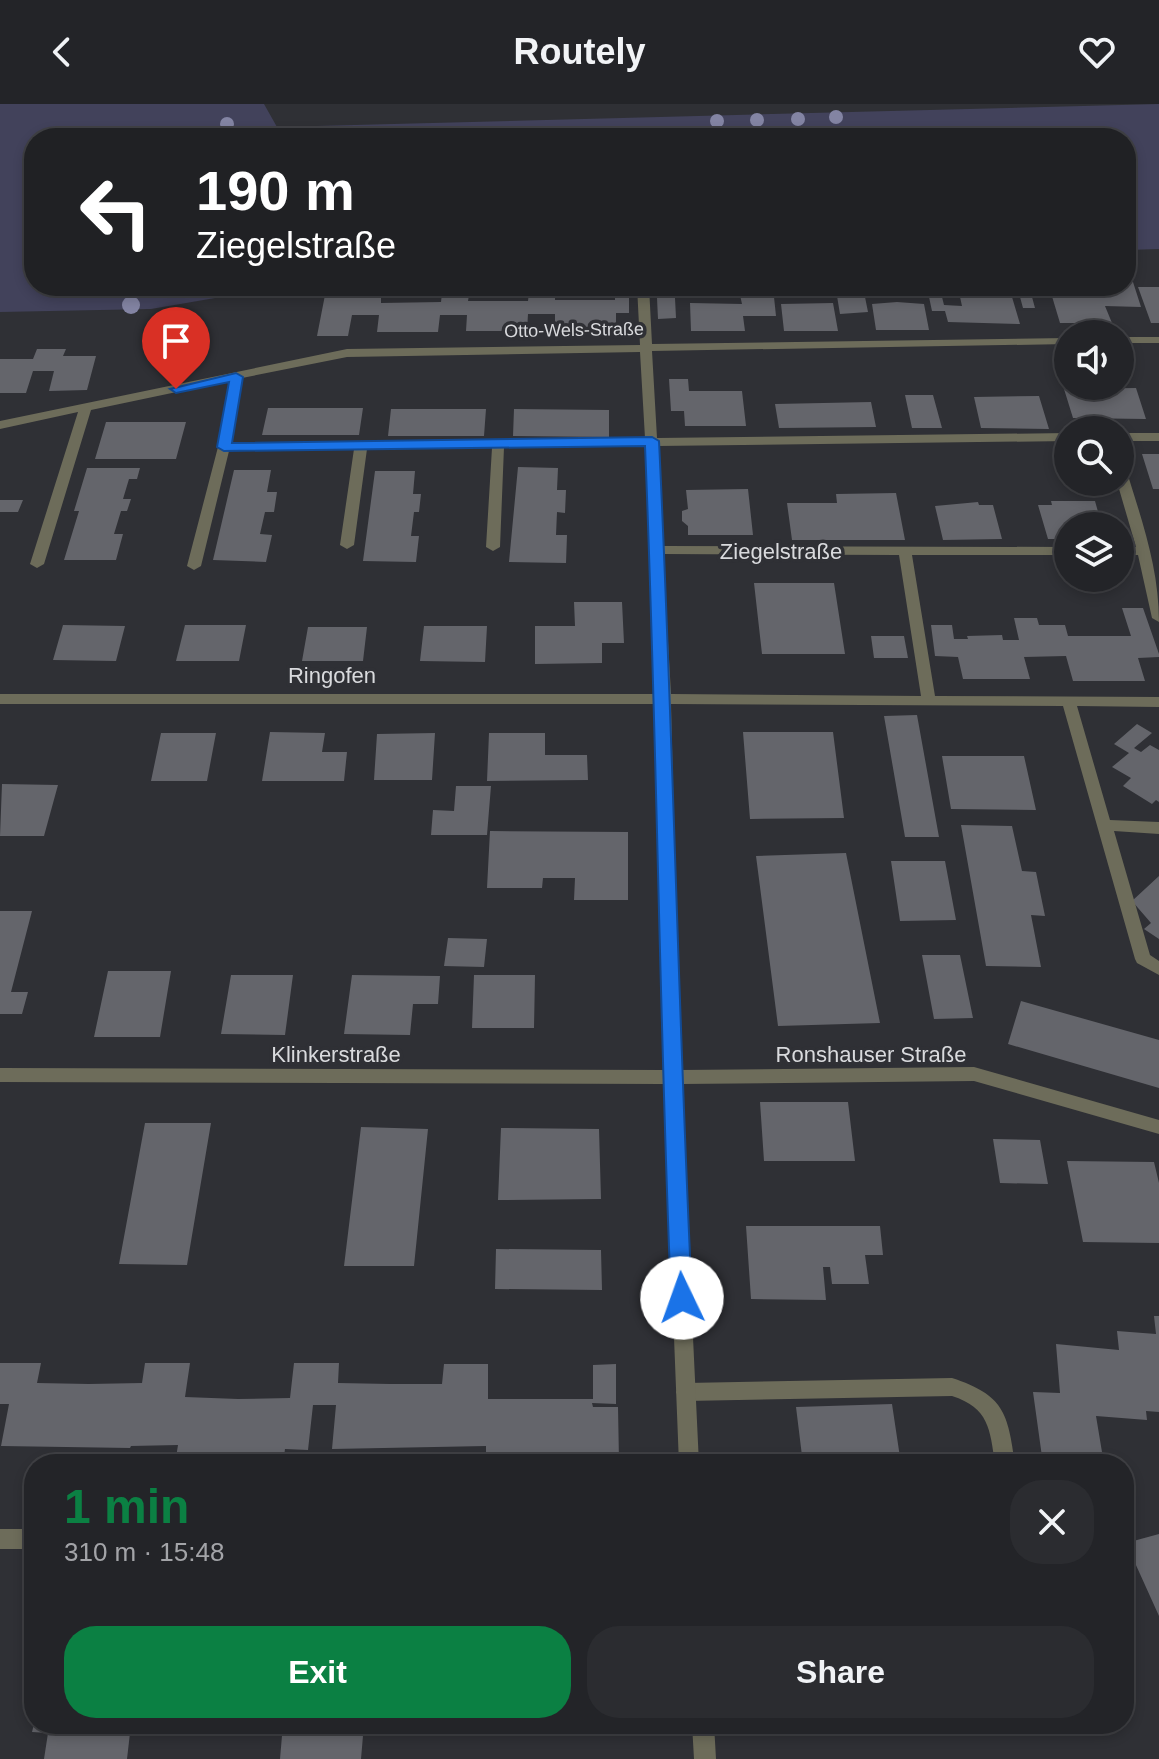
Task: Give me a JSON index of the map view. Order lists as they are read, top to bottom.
{
  "streets": {
    "street": [
      "Otto-Wels-Straße",
      "Ziegelstraße",
      "Ringofen",
      "Klinkerstraße",
      "Ronshauser Straße"
    ]
  },
  "crossings": [
    ["Klinkerstraße", "Ronshauser Straße"]
  ],
  "page": {
    "header": "Routely",
    "turn": ["190 m", "Ziegelstraße"],
    "heading": ["1 min", "310 m · 15:48"],
    "buttons": ["Exit", "Share"]
  }
}
